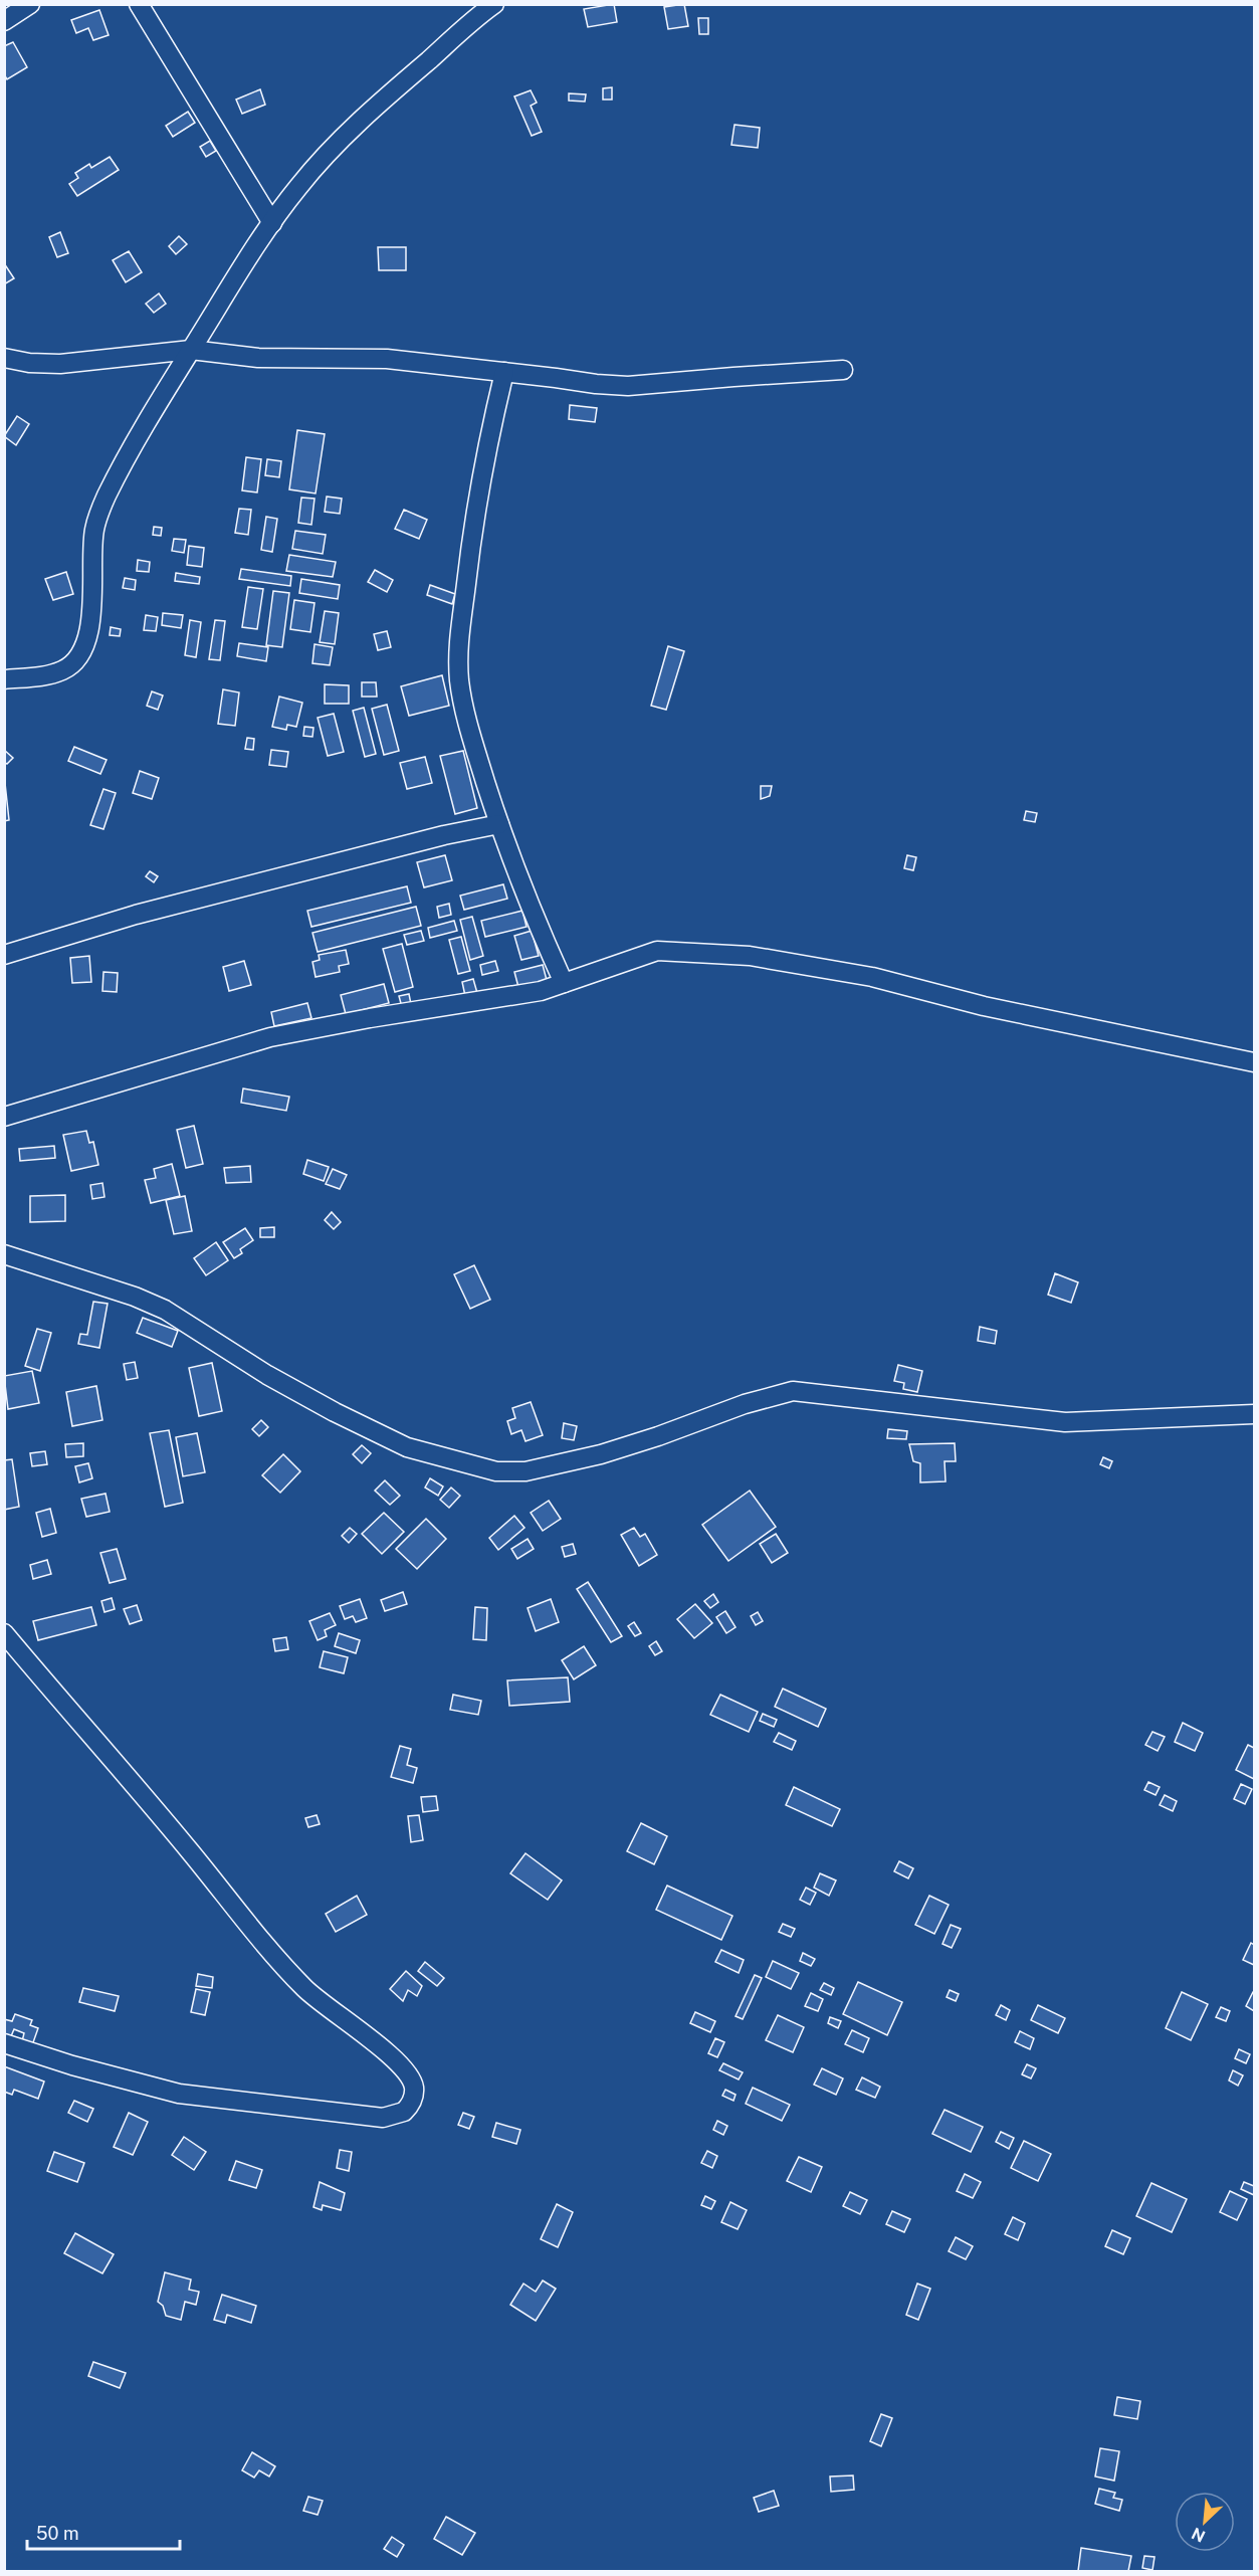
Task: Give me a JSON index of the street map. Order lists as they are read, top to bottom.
{
  "scale_bar": "50 m",
  "north": "bottom left"
}
